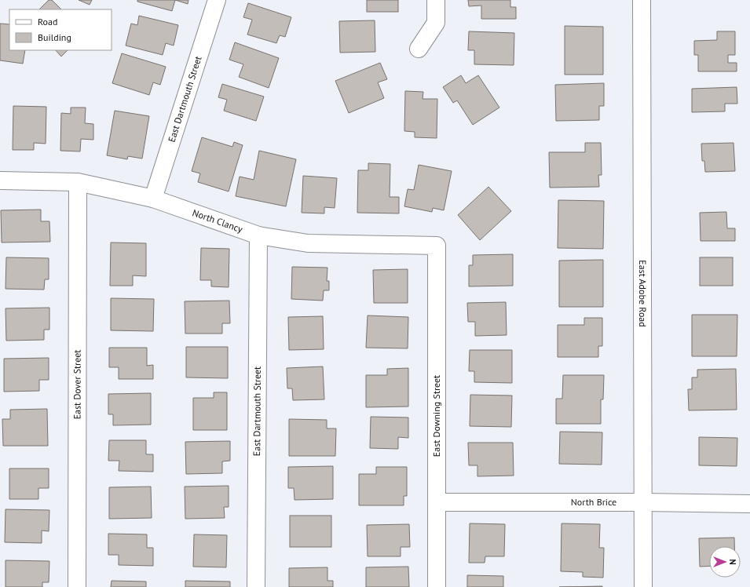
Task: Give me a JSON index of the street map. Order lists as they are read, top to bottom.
{
  "streets": {
    "street": [
      "East Dartmouth Street",
      "North Clancy",
      "East Adobe Road",
      "East Dover Street",
      "East Downing Street",
      "North Brice"
    ]
  },
  "crossings": [
    ["East Dartmouth Street", "North Clancy"],
    ["North Clancy", "East Dover Street"],
    ["North Clancy", "East Downing Street"],
    ["East Adobe Road", "North Brice"],
    ["East Downing Street", "North Brice"]
  ],
  "legend": ["Road", "Building"],
  "north": "right"
}
